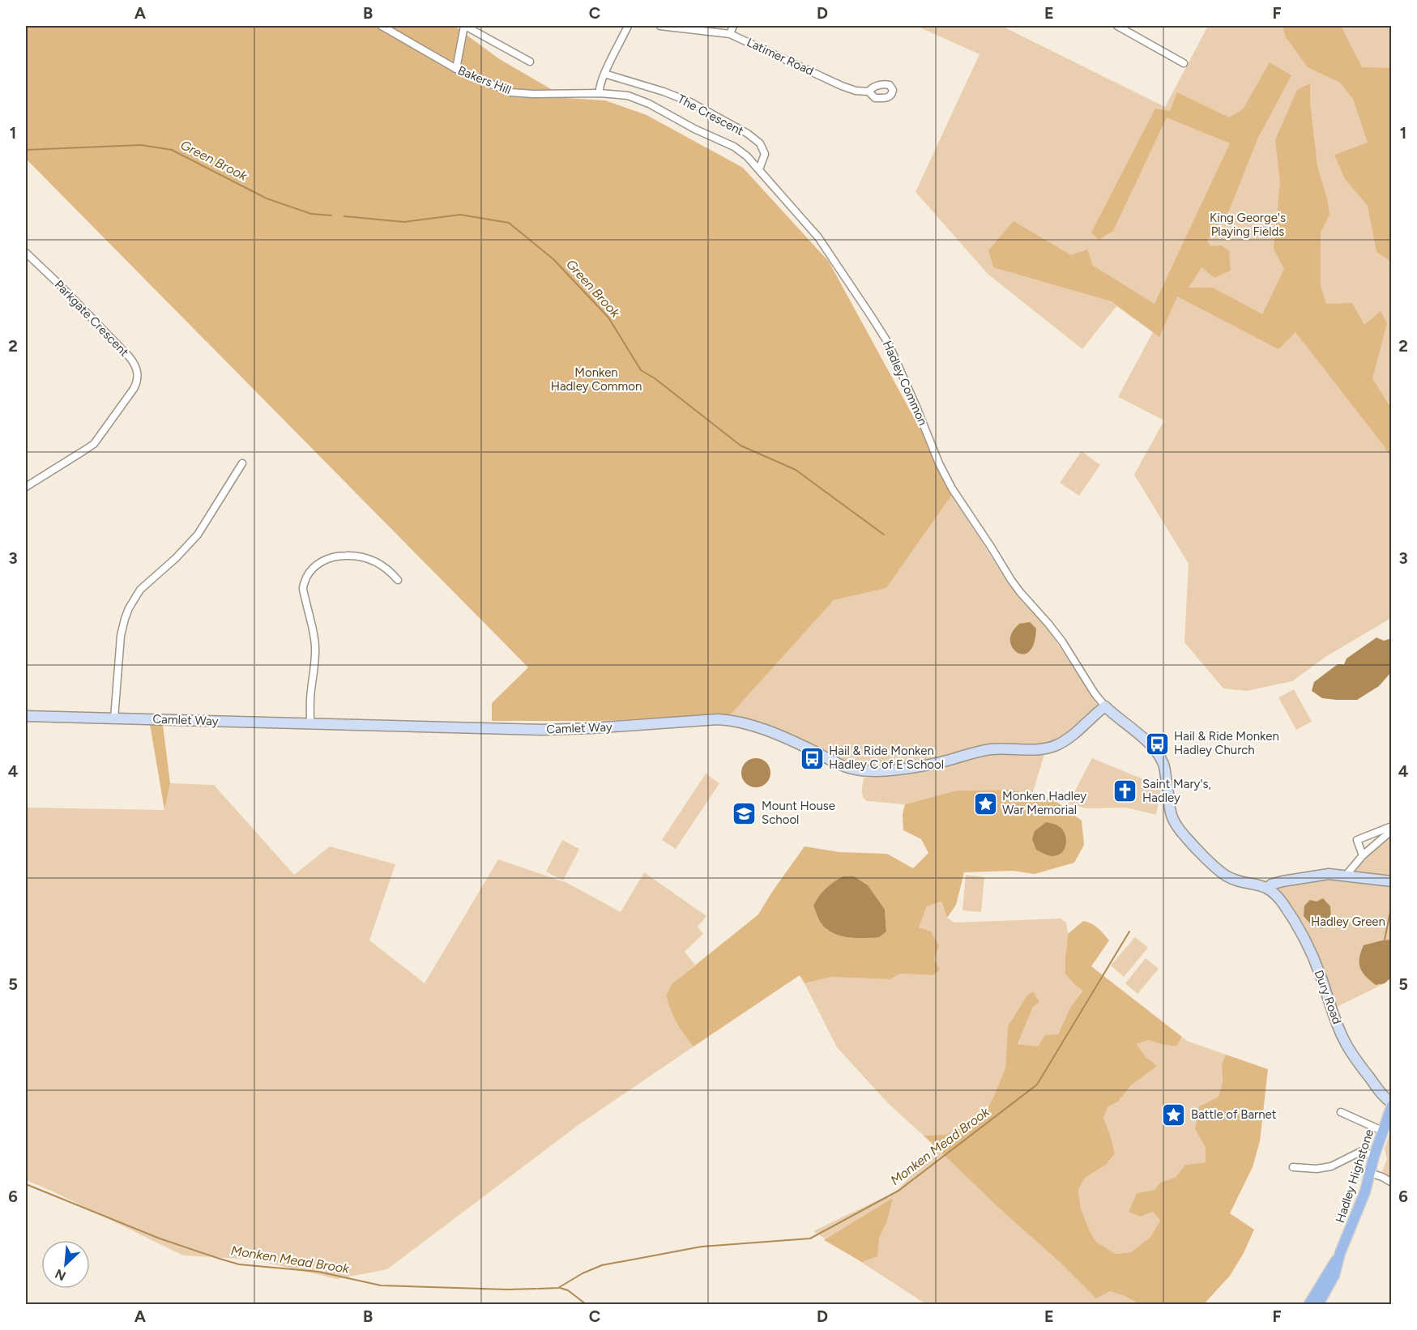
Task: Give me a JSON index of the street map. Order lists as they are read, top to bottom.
{
  "streets": {
    "main road": ["Hadley Highstone"],
    "street": [
      "Latimer Road",
      "Bakers Hill",
      "The Crescent",
      "Parkgate Crescent",
      "Hadley Common",
      "Camlet Way",
      "Dury Road"
    ]
  },
  "crossings": [
    ["Bakers Hill", "Hadley Common"],
    ["The Crescent", "Hadley Common"],
    ["Hadley Common", "Camlet Way"],
    ["Dury Road", "Hadley Highstone"]
  ],
  "water": ["Green Brook", "Monken Mead Brook"],
  "parks": ["King George's Playing Fields", "Monken Hadley Common", "Hadley Green"],
  "places": {
    "bus stop": ["Hail & Ride Monken Hadley Church", "Hail & Ride Monken Hadley C of E School"],
    "church": ["Saint Mary's, Hadley"],
    "place": ["Monken Hadley War Memorial", "Battle of Barnet"],
    "school or university": ["Mount House School"]
  },
  "north": "bottom left",
  "grid": {
    "columns": [
      "A",
      "B",
      "C",
      "D",
      "E",
      "F"
    ],
    "rows": [
      "1",
      "2",
      "3",
      "4",
      "5",
      "6"
    ]
  }
}
